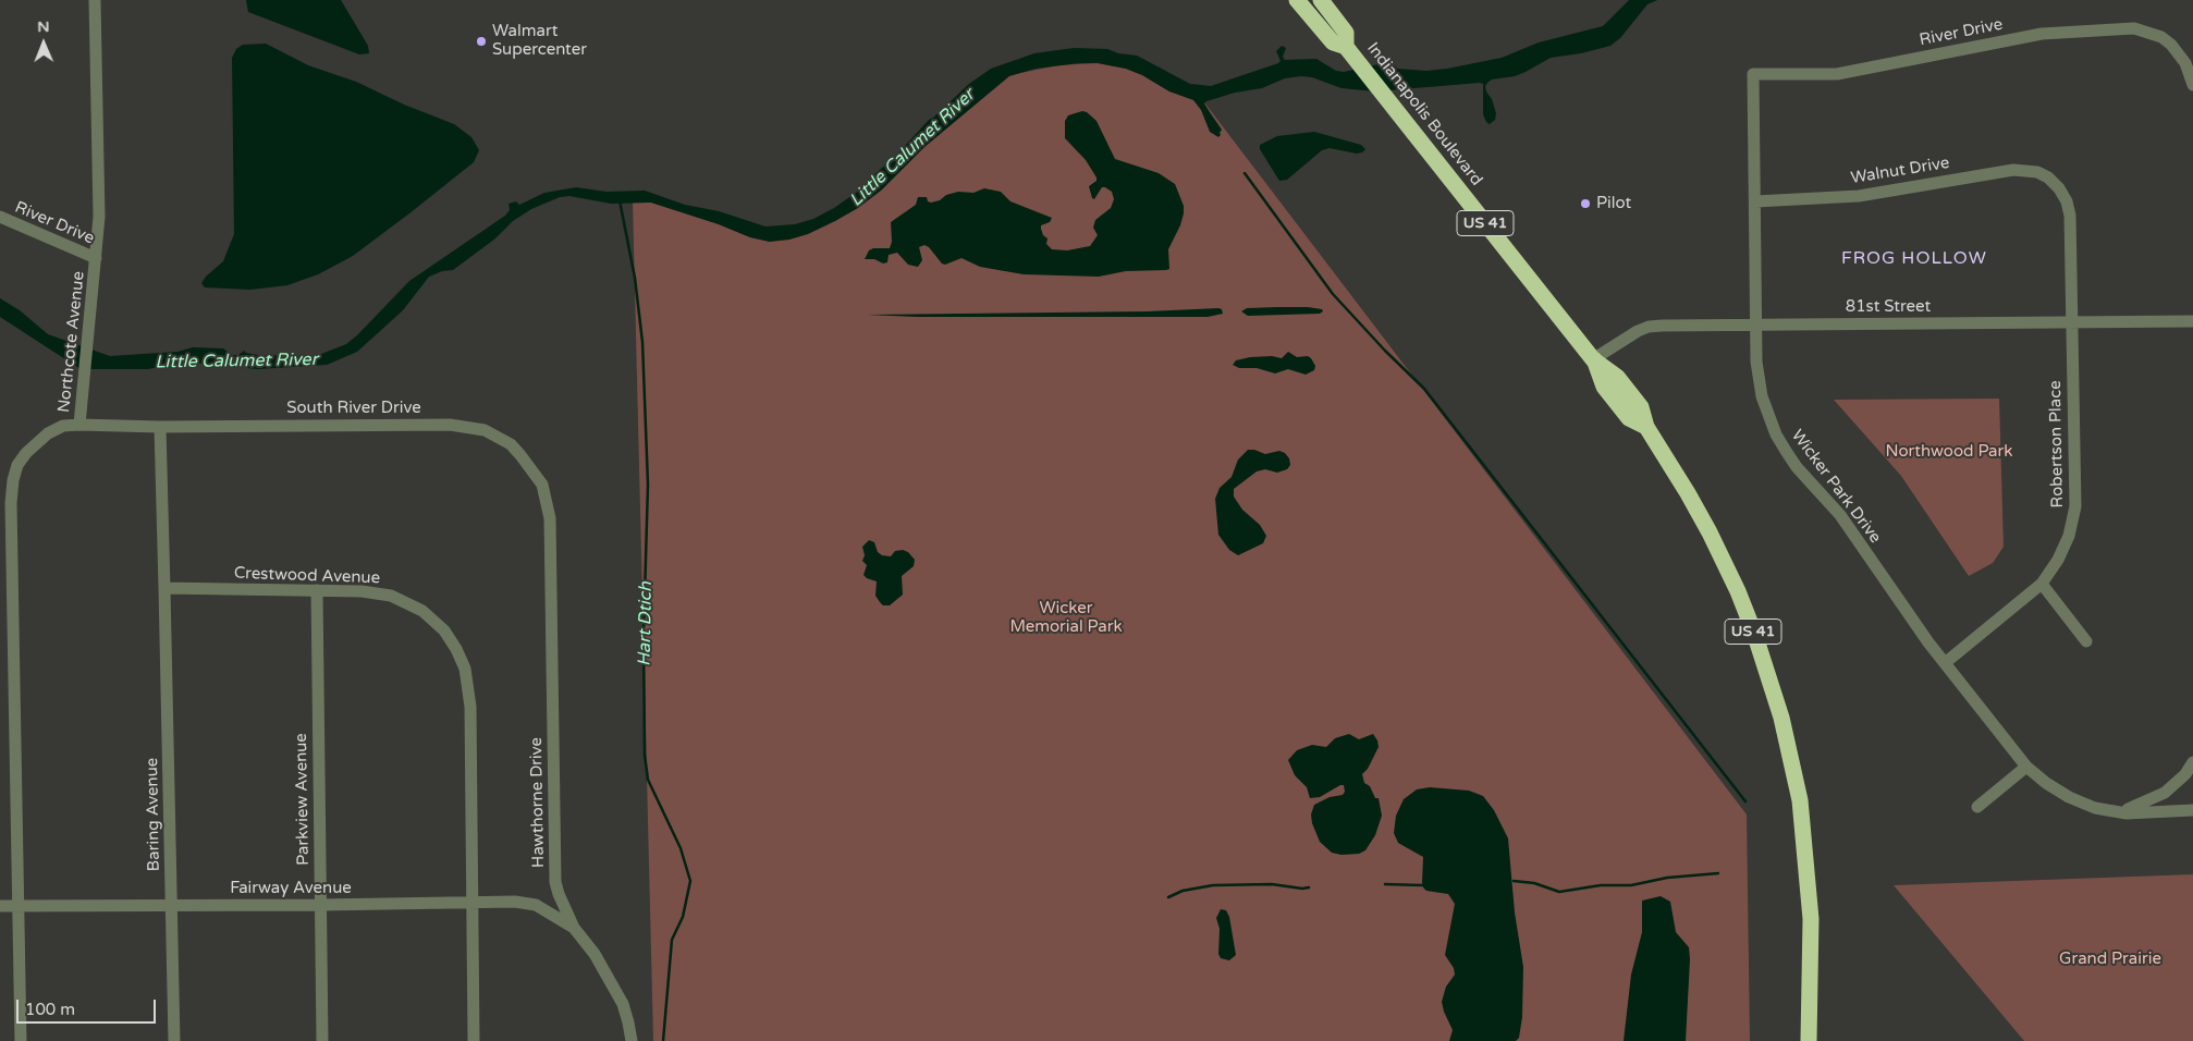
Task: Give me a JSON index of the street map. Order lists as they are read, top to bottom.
{
  "streets": {
    "highway": ["Indianapolis Boulevard", "US 41"],
    "street": [
      "River Drive",
      "Walnut Drive",
      "81st Street",
      "Northcote Avenue",
      "South River Drive",
      "Robertson Place",
      "Wicker Park Drive",
      "Crestwood Avenue",
      "Parkview Avenue",
      "Hawthorne Drive",
      "Baring Avenue",
      "Fairway Avenue"
    ]
  },
  "crossings": [
    ["River Drive", "Northcote Avenue"],
    ["River Drive", "Wicker Park Drive"],
    ["Indianapolis Boulevard", "81st Street"],
    ["Walnut Drive", "Robertson Place"],
    ["Walnut Drive", "Wicker Park Drive"],
    ["81st Street", "Robertson Place"],
    ["81st Street", "Wicker Park Drive"],
    ["Northcote Avenue", "South River Drive"],
    ["Northcote Avenue", "Fairway Avenue"],
    ["South River Drive", "Hawthorne Drive"],
    ["Robertson Place", "Wicker Park Drive"],
    ["Crestwood Avenue", "Parkview Avenue"],
    ["Crestwood Avenue", "Baring Avenue"],
    ["Crestwood Avenue", "Fairway Avenue"],
    ["Parkview Avenue", "Fairway Avenue"],
    ["Hawthorne Drive", "Fairway Avenue"],
    ["Baring Avenue", "Fairway Avenue"]
  ],
  "districts": ["FROG HOLLOW"],
  "water": ["Little Calumet River", "Hart Dtich"],
  "parks": ["Northwood Park", "Wicker Memorial Park", "Grand Prairie"],
  "places": ["Walmart Supercenter", "Pilot"],
  "scale_bar": "100 m",
  "north": "top"
}
